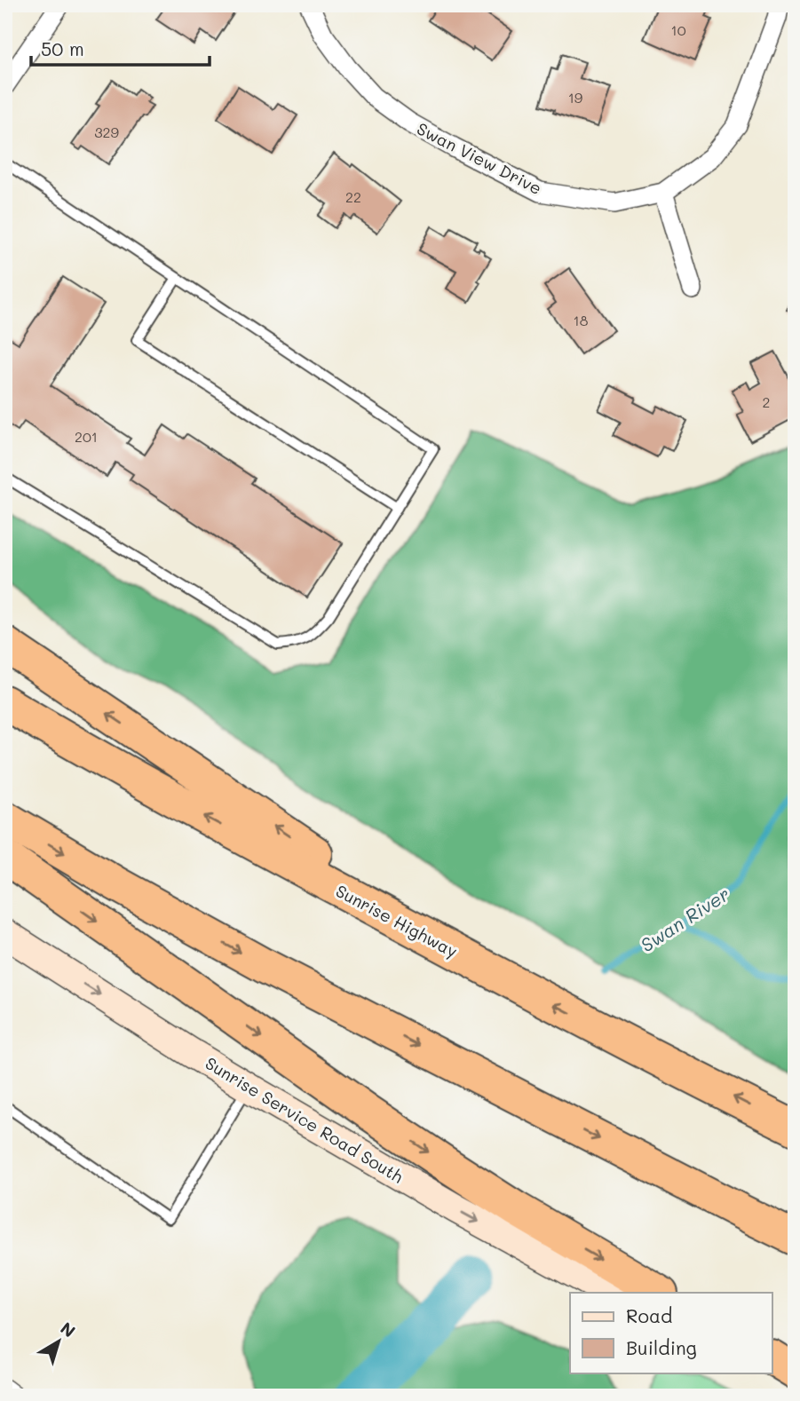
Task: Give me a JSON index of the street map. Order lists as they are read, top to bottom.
{
  "streets": {
    "highway": ["Sunrise Highway"],
    "main road": ["Sunrise Service Road South"],
    "street": ["Swan View Drive"]
  },
  "one_way": ["Sunrise Service Road South"],
  "water": ["Swan River"],
  "house_numbers": [
    "10",
    "19",
    "329",
    "22",
    "18",
    "2",
    "201"
  ],
  "legend": ["Road", "Building"],
  "scale_bar": "50 m",
  "north": "top right"
}
